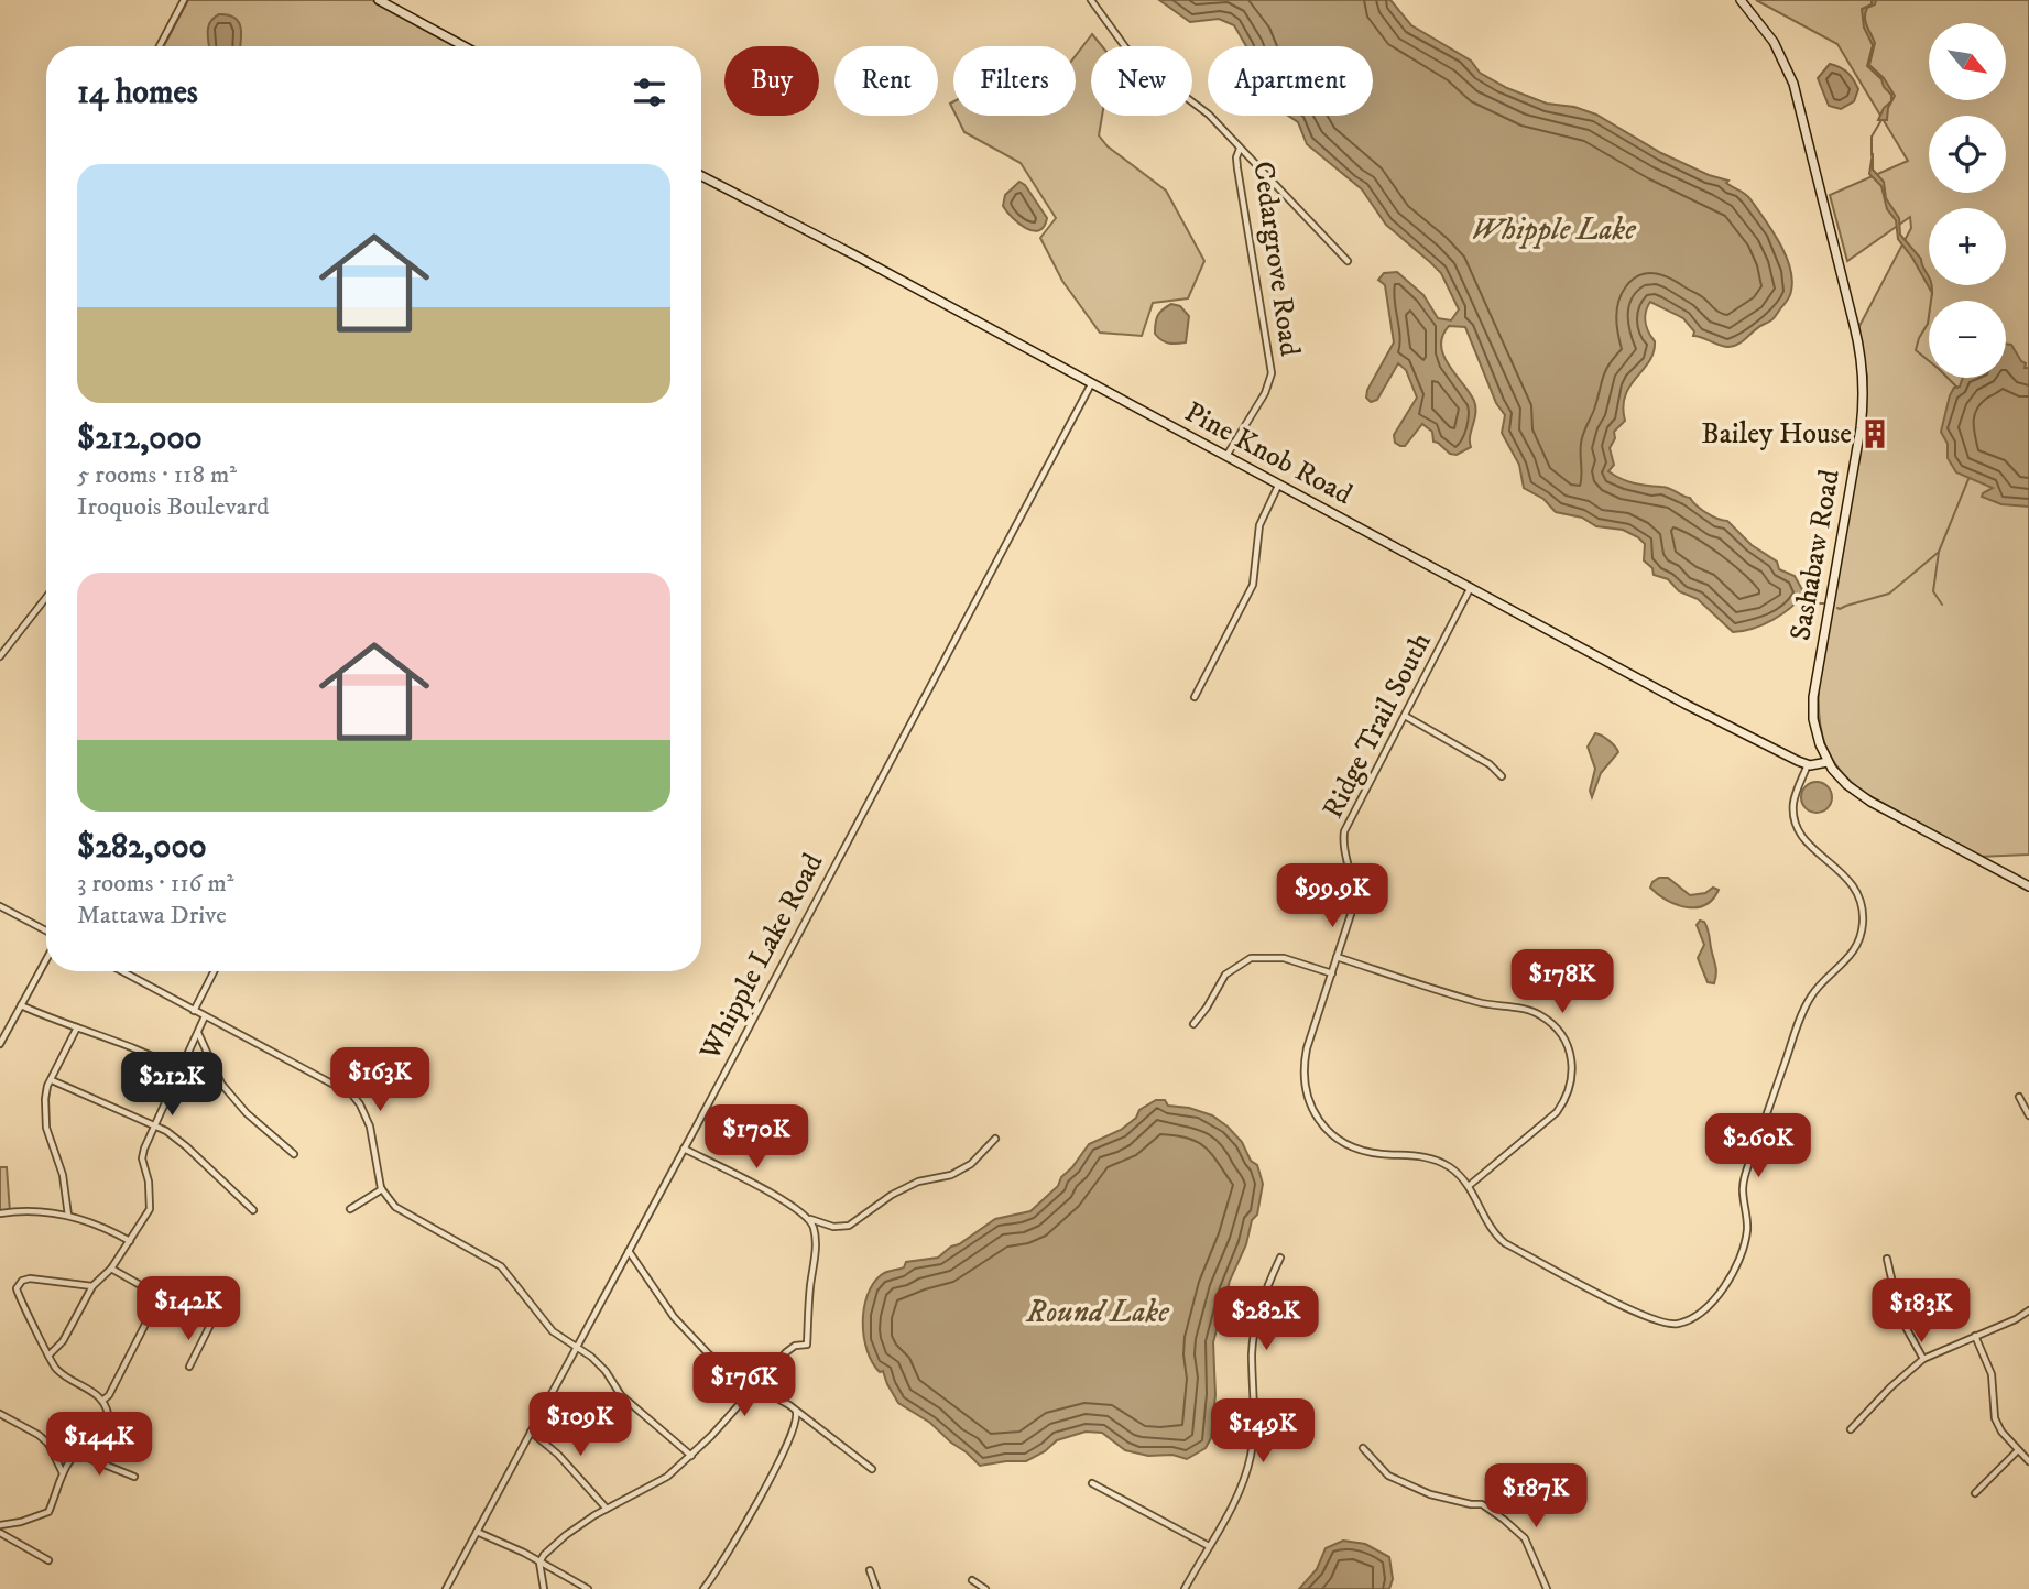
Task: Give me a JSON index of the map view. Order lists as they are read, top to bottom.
{
  "streets": {
    "street": [
      "Cedargrove Road",
      "Pine Knob Road",
      "Sashabaw Road",
      "Ridge Trail South",
      "Whipple Lake Road"
    ]
  },
  "crossings": [
    ["Cedargrove Road", "Pine Knob Road"],
    ["Pine Knob Road", "Ridge Trail South"],
    ["Pine Knob Road", "Whipple Lake Road"]
  ],
  "water": ["Whipple Lake", "Round Lake"],
  "places": {
    "building": ["Bailey House"]
  },
  "north": "bottom right",
  "page": {
    "map_buttons": ["+", "−"],
    "chip": [
      "Buy",
      "Rent",
      "Filters",
      "New",
      "Apartment"
    ],
    "heading": "14 homes",
    "list": [
      {
        "name": "$212,000",
        "note": "5 rooms · 118 m² · Iroquois Boulevard"
      },
      {
        "name": "$282,000",
        "note": "3 rooms · 116 m² · Mattawa Drive"
      }
    ],
    "price": [
      "$99.9K",
      "$178K",
      "$163K",
      "$212K",
      "$170K",
      "$260K",
      "$142K",
      "$183K",
      "$282K",
      "$176K",
      "$109K",
      "$149K",
      "$144K",
      "$187K"
    ]
  }
}
